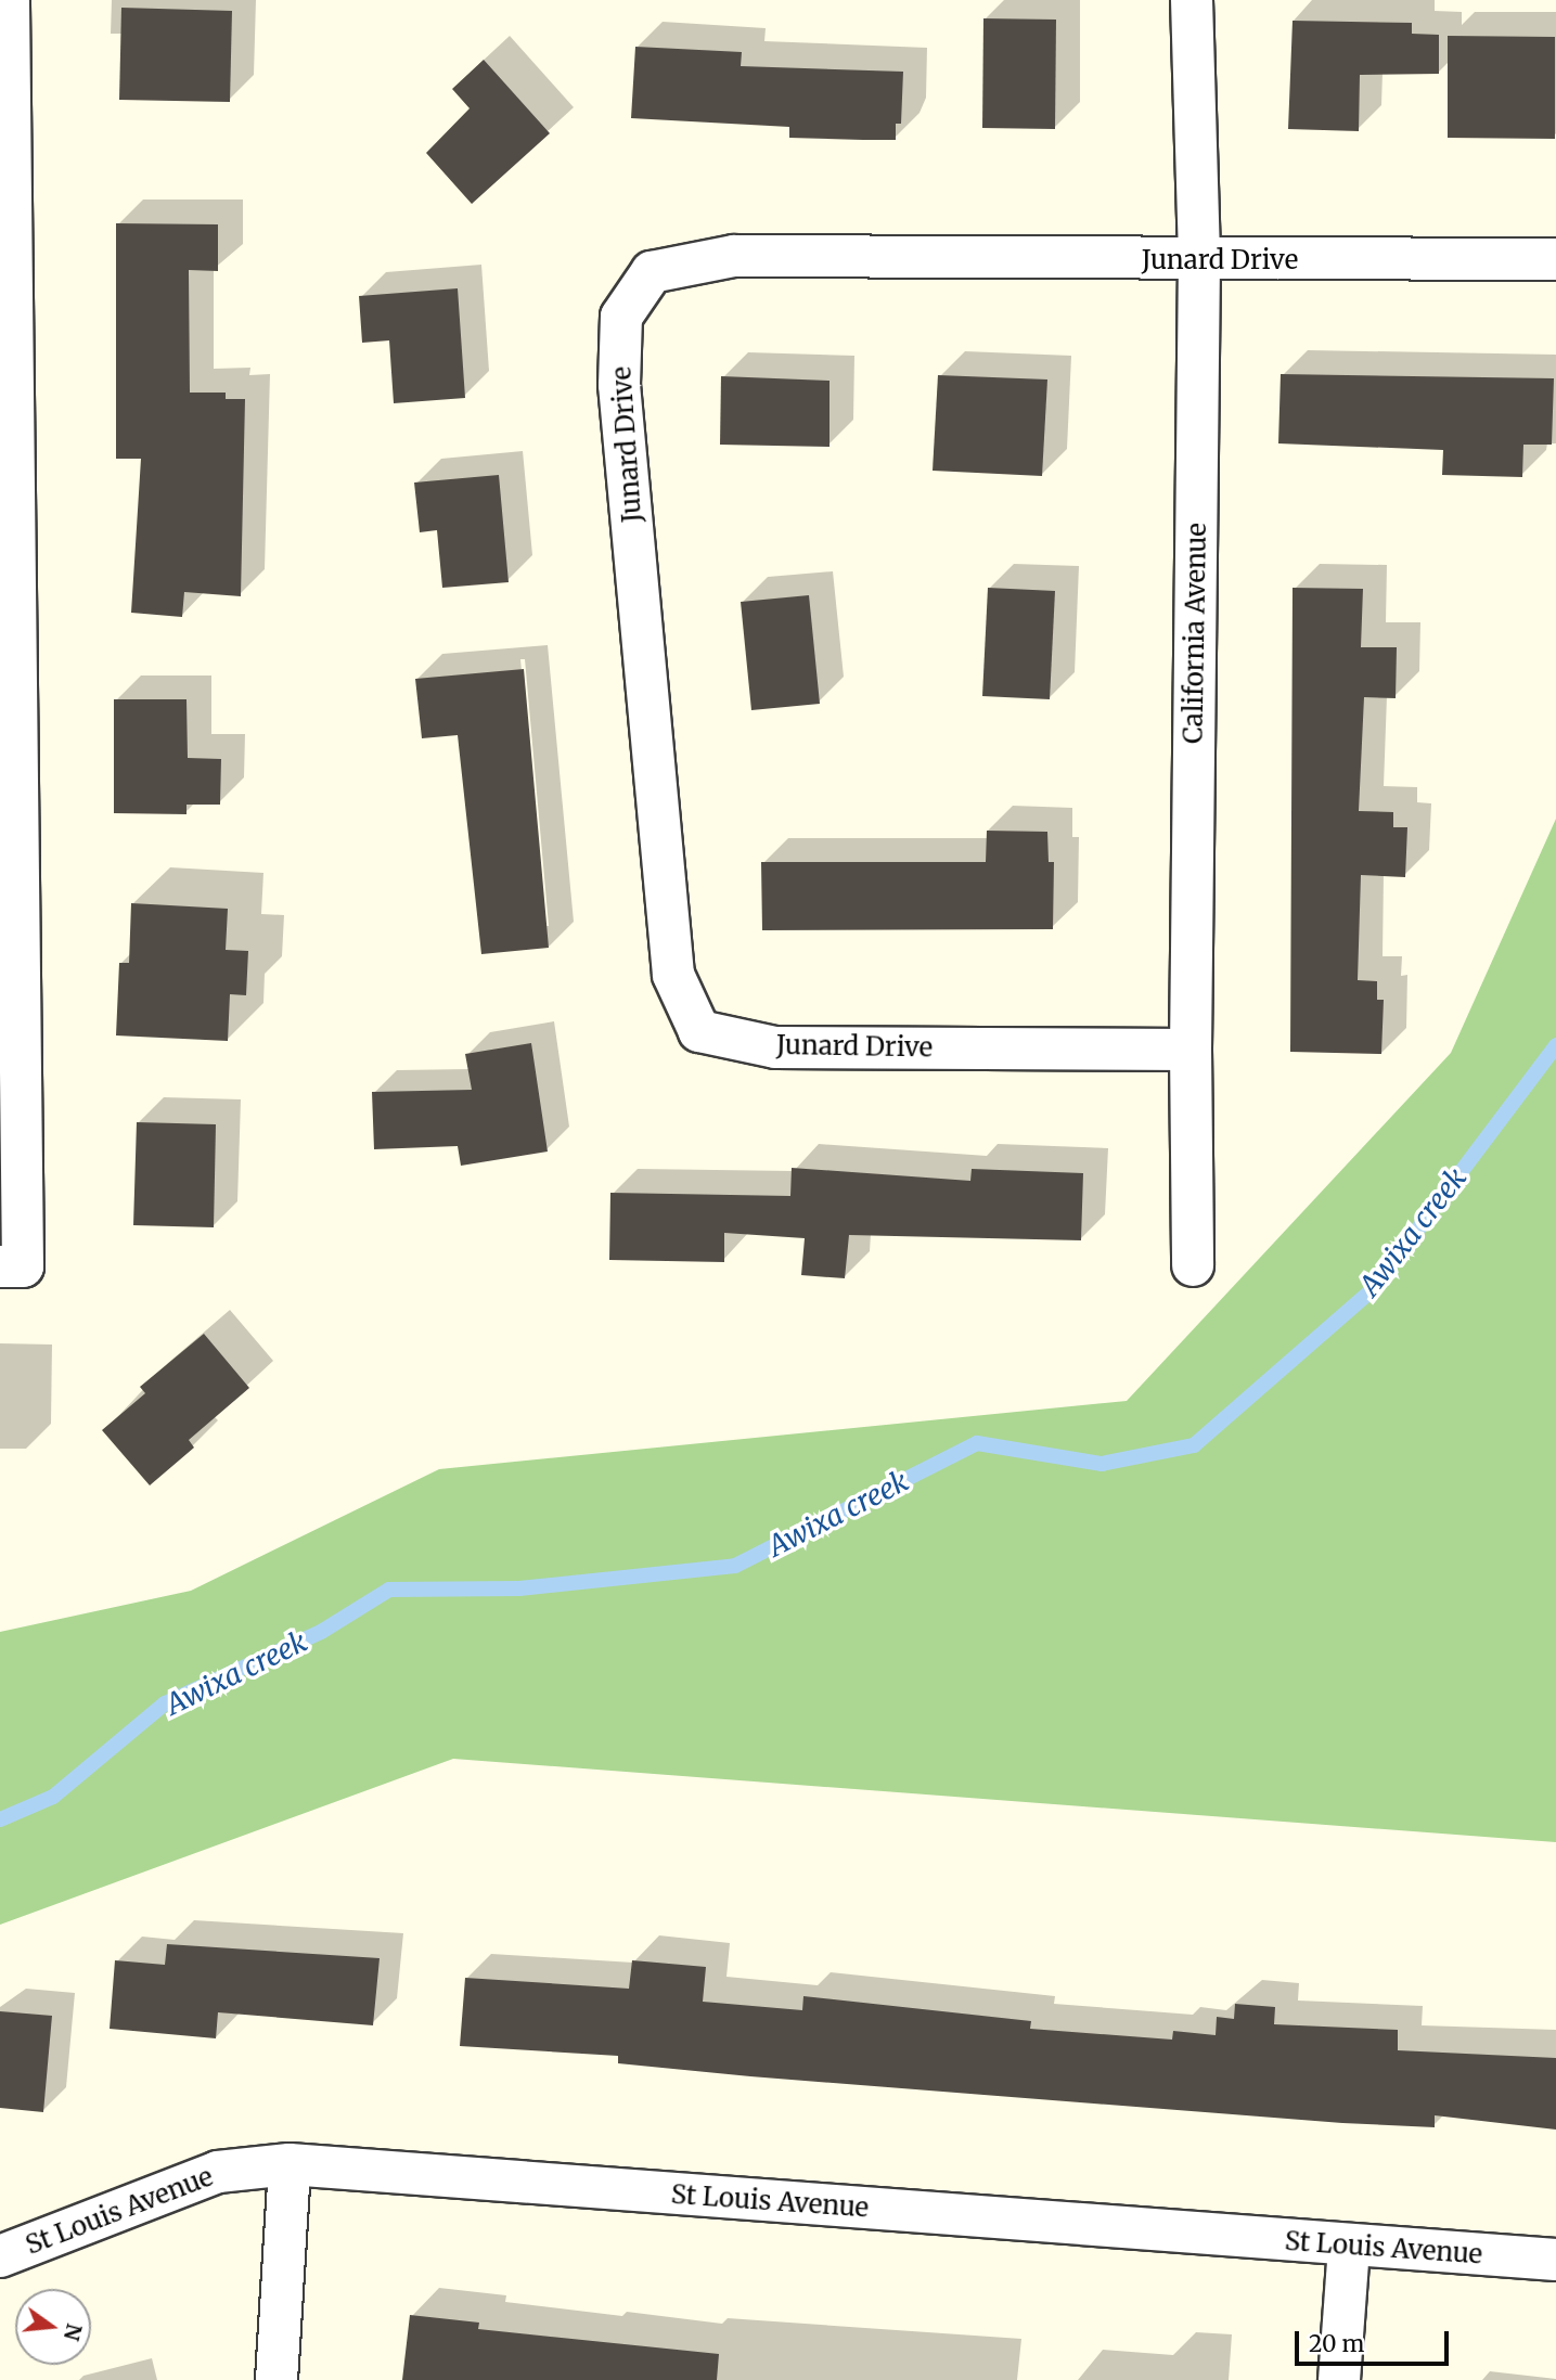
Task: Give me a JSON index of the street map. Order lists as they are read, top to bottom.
{
  "streets": {
    "street": ["Junard Drive", "California Avenue", "St Louis Avenue"]
  },
  "crossings": [
    ["Junard Drive", "California Avenue"]
  ],
  "water": ["Awixa creek"],
  "scale_bar": "20 m",
  "north": "right"
}
